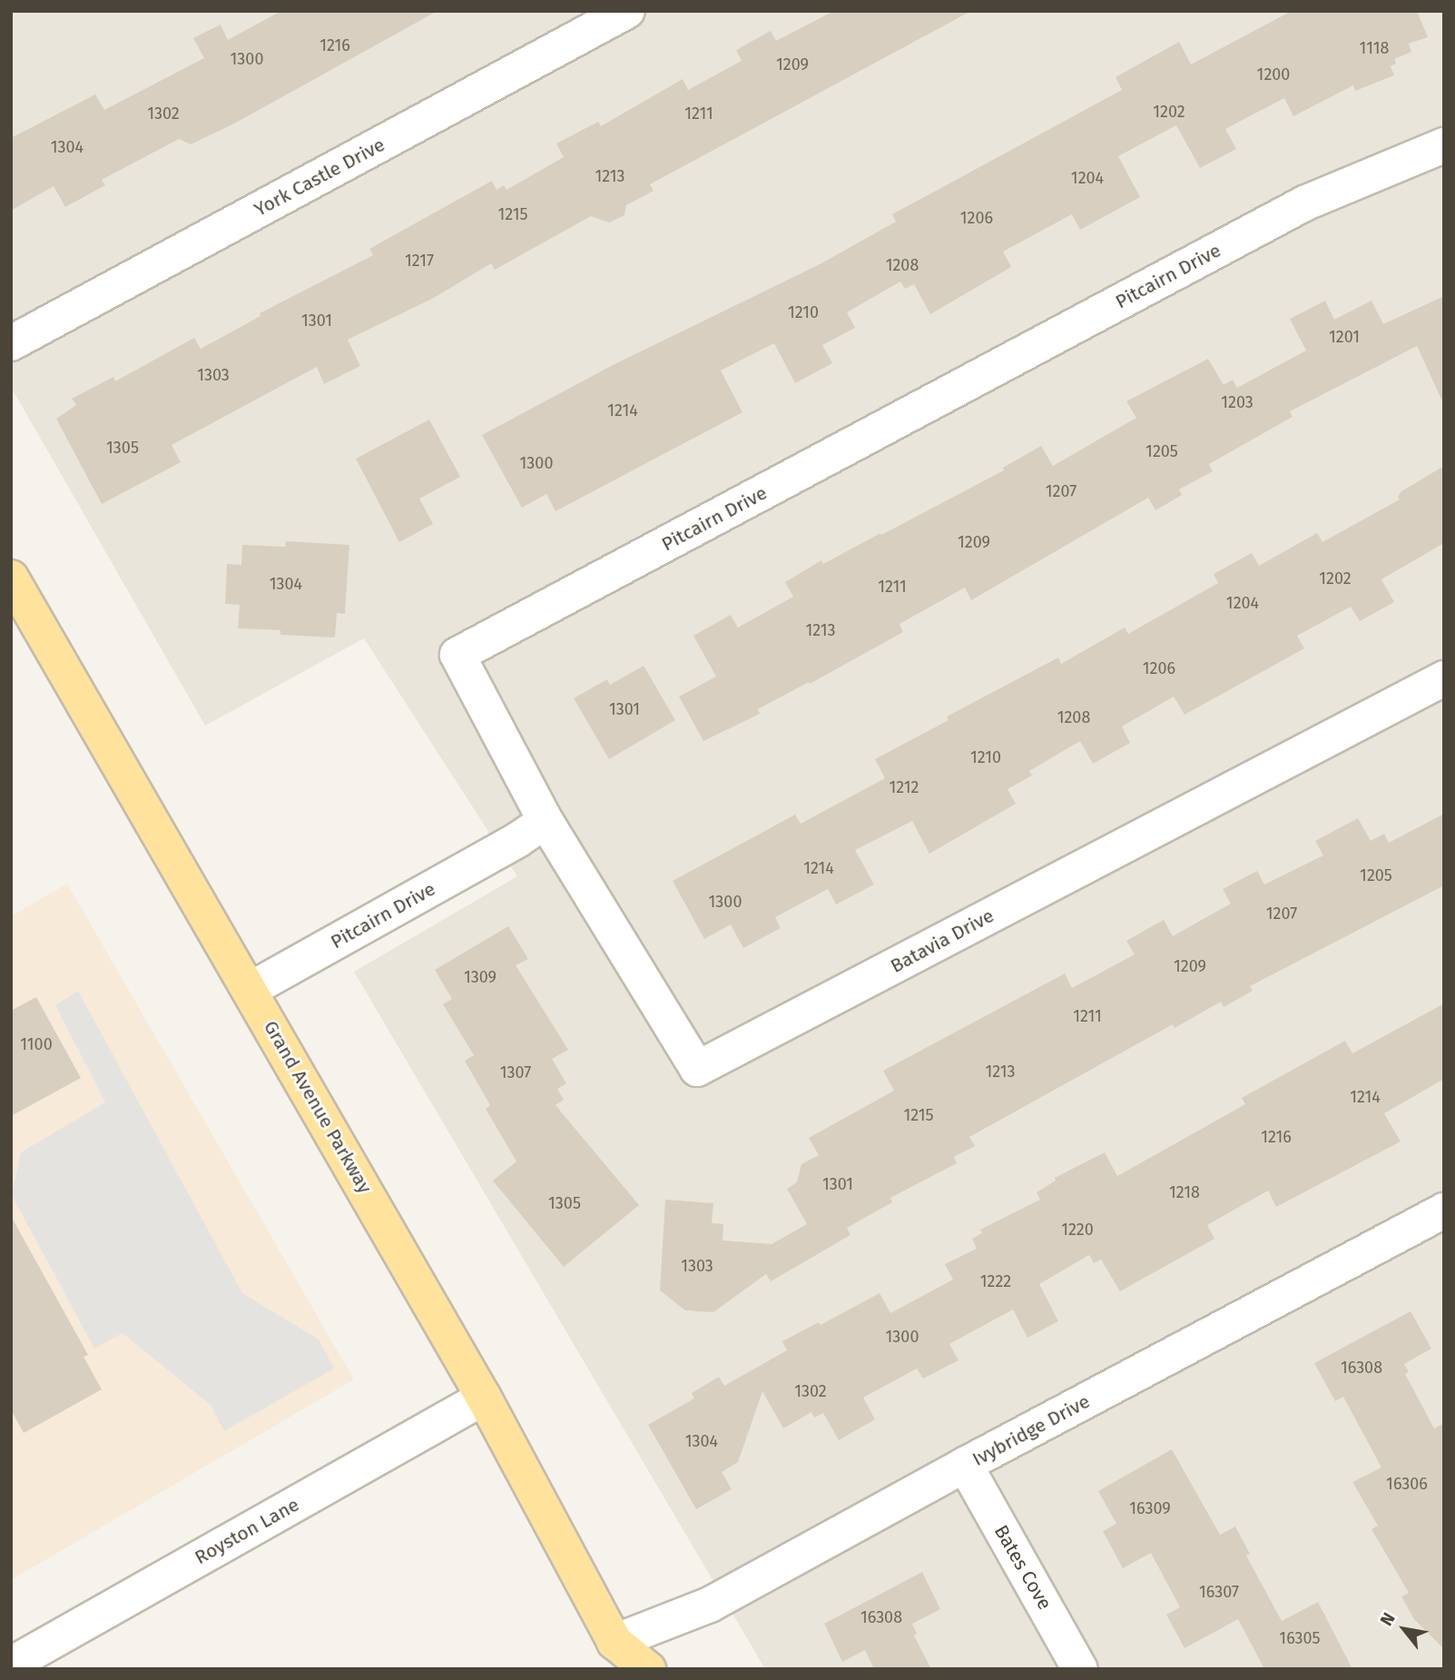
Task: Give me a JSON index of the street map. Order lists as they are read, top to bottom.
{
  "streets": {
    "main road": ["Grand Avenue Parkway"],
    "street": [
      "York Castle Drive",
      "Pitcairn Drive",
      "Batavia Drive",
      "Ivybridge Drive",
      "Royston Lane",
      "Bates Cove"
    ]
  },
  "crossings": [
    ["Pitcairn Drive", "Batavia Drive"],
    ["Pitcairn Drive", "Grand Avenue Parkway"],
    ["Grand Avenue Parkway", "Ivybridge Drive"],
    ["Grand Avenue Parkway", "Royston Lane"],
    ["Ivybridge Drive", "Bates Cove"]
  ],
  "house_numbers": [
    "1216",
    "1118",
    "1300",
    "1209",
    "1200",
    "1202",
    "1302",
    "1211",
    "1304",
    "1213",
    "1204",
    "1215",
    "1206",
    "1217",
    "1208",
    "1210",
    "1301",
    "1201",
    "1303",
    "1203",
    "1214",
    "1305",
    "1205",
    "1300",
    "1207",
    "1209",
    "1202",
    "1304",
    "1211",
    "1204",
    "1213",
    "1206",
    "1301",
    "1208",
    "1210",
    "1212",
    "1214",
    "1205",
    "1300",
    "1207",
    "1209",
    "1309",
    "1211",
    "1100",
    "1213",
    "1307",
    "1214",
    "1215",
    "1216",
    "1301",
    "1218",
    "1305",
    "1220",
    "1303",
    "1222",
    "1300",
    "16308",
    "1302",
    "1304",
    "16306",
    "16309",
    "16307",
    "16308",
    "16305"
  ],
  "north": "top left"
}
